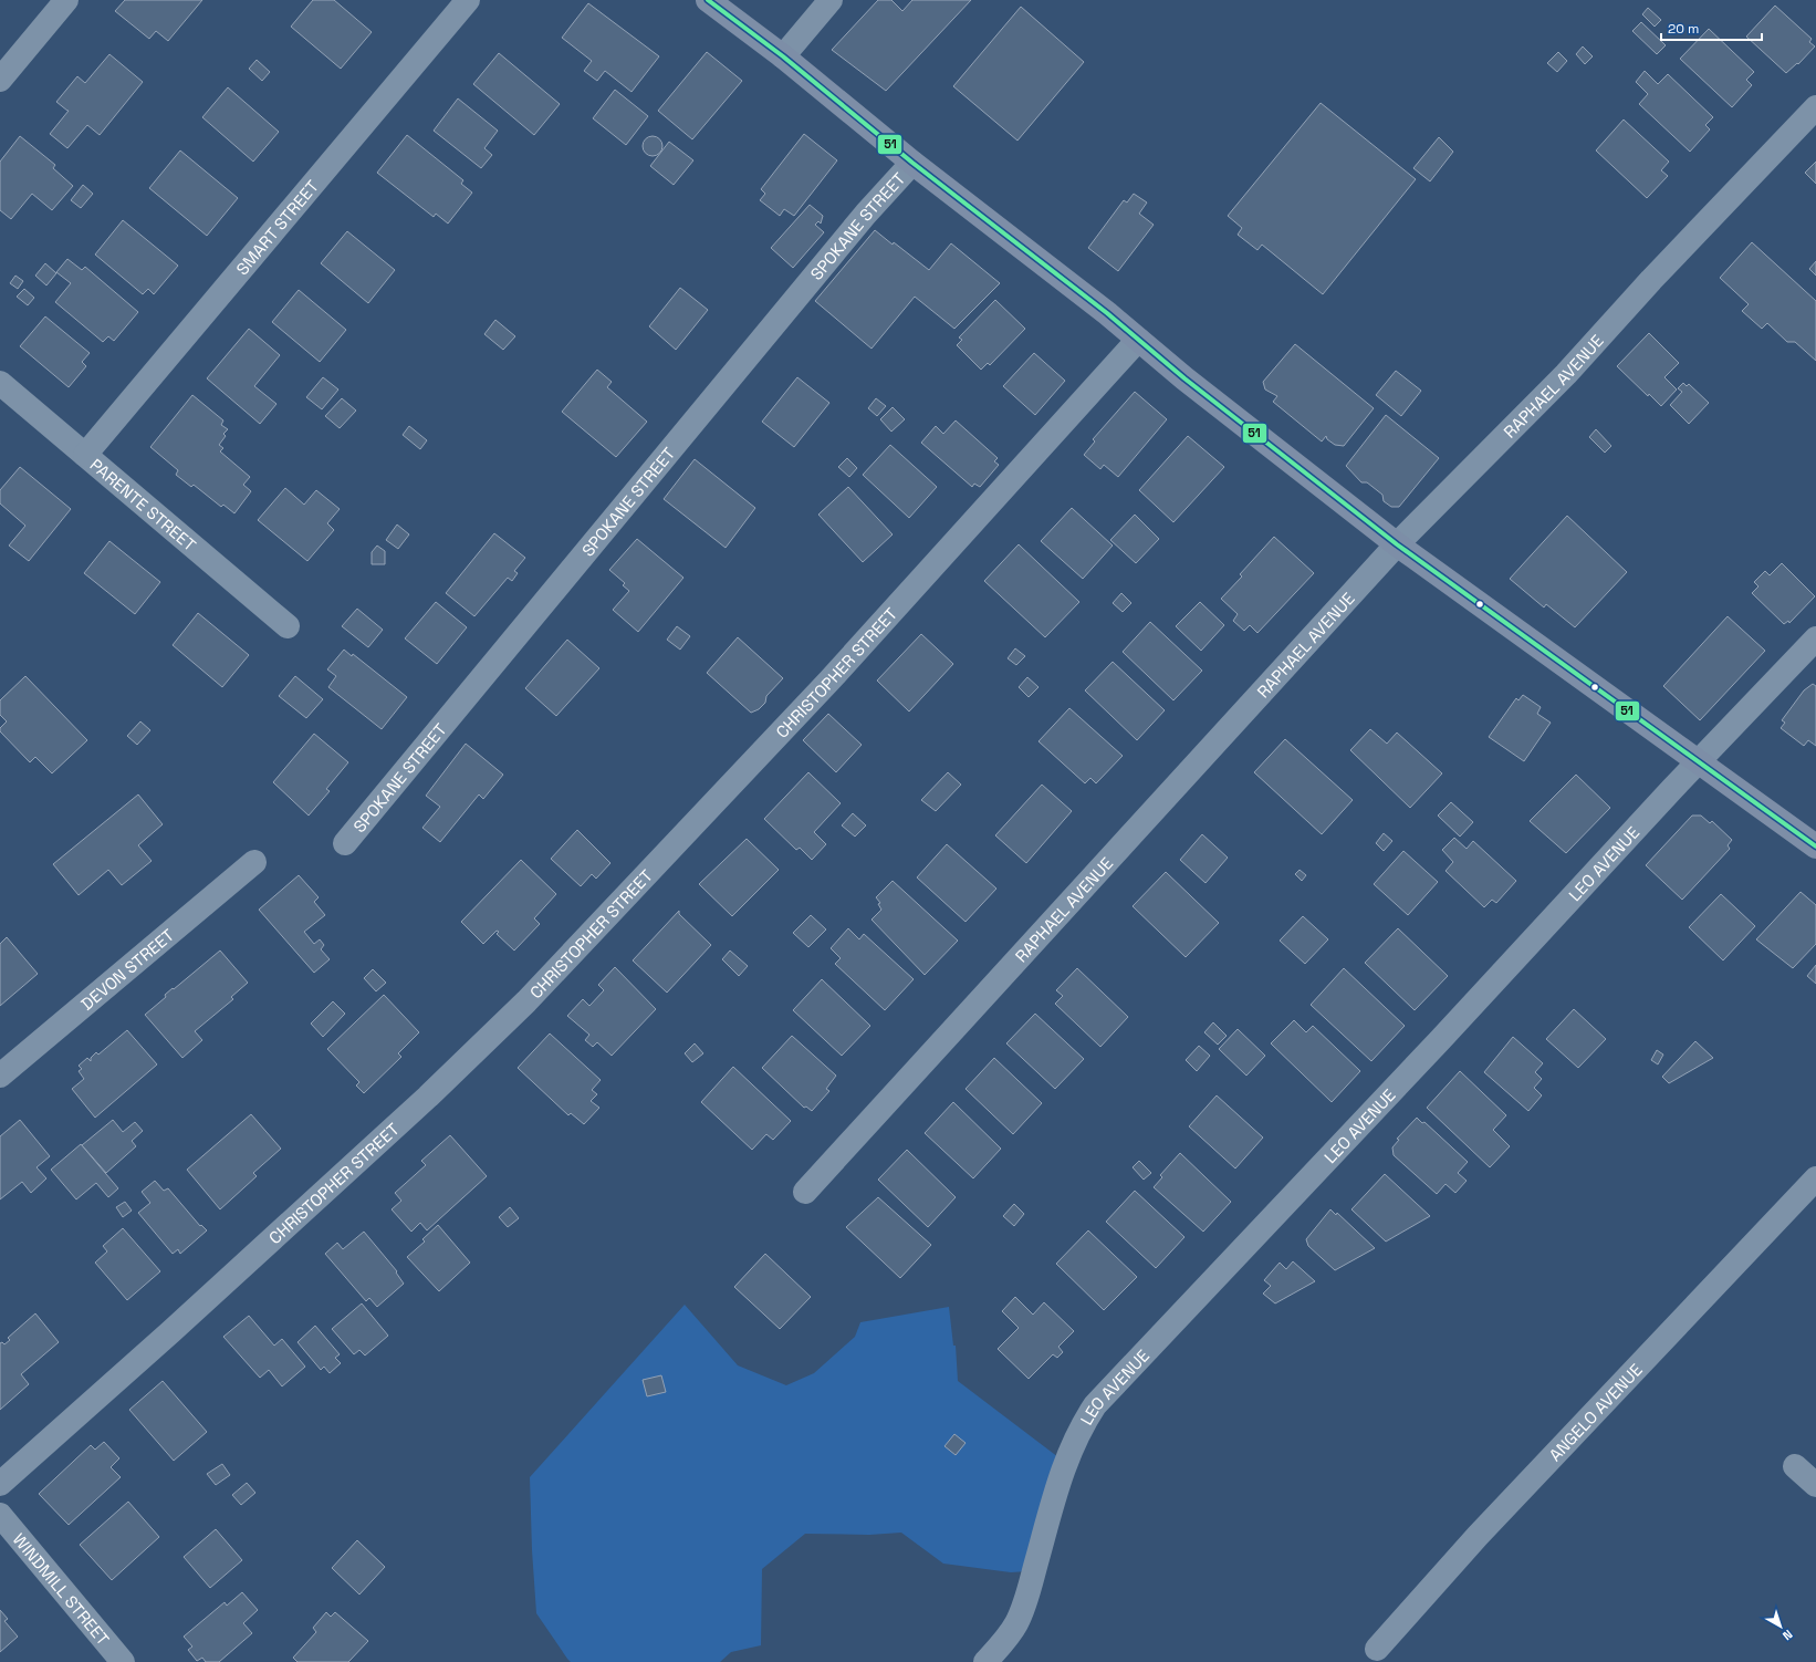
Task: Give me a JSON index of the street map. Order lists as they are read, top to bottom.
{
  "streets": {
    "street": [
      "SMART STREET",
      "SPOKANE STREET",
      "RAPHAEL AVENUE",
      "PARENTE STREET",
      "CHRISTOPHER STREET",
      "LEO AVENUE",
      "DEVON STREET",
      "ANGELO AVENUE",
      "WINDMILL STREET"
    ]
  },
  "crossings": [
    ["SMART STREET", "PARENTE STREET"]
  ],
  "lines": ["transit line 51"],
  "scale_bar": "20 m",
  "north": "bottom right"
}
